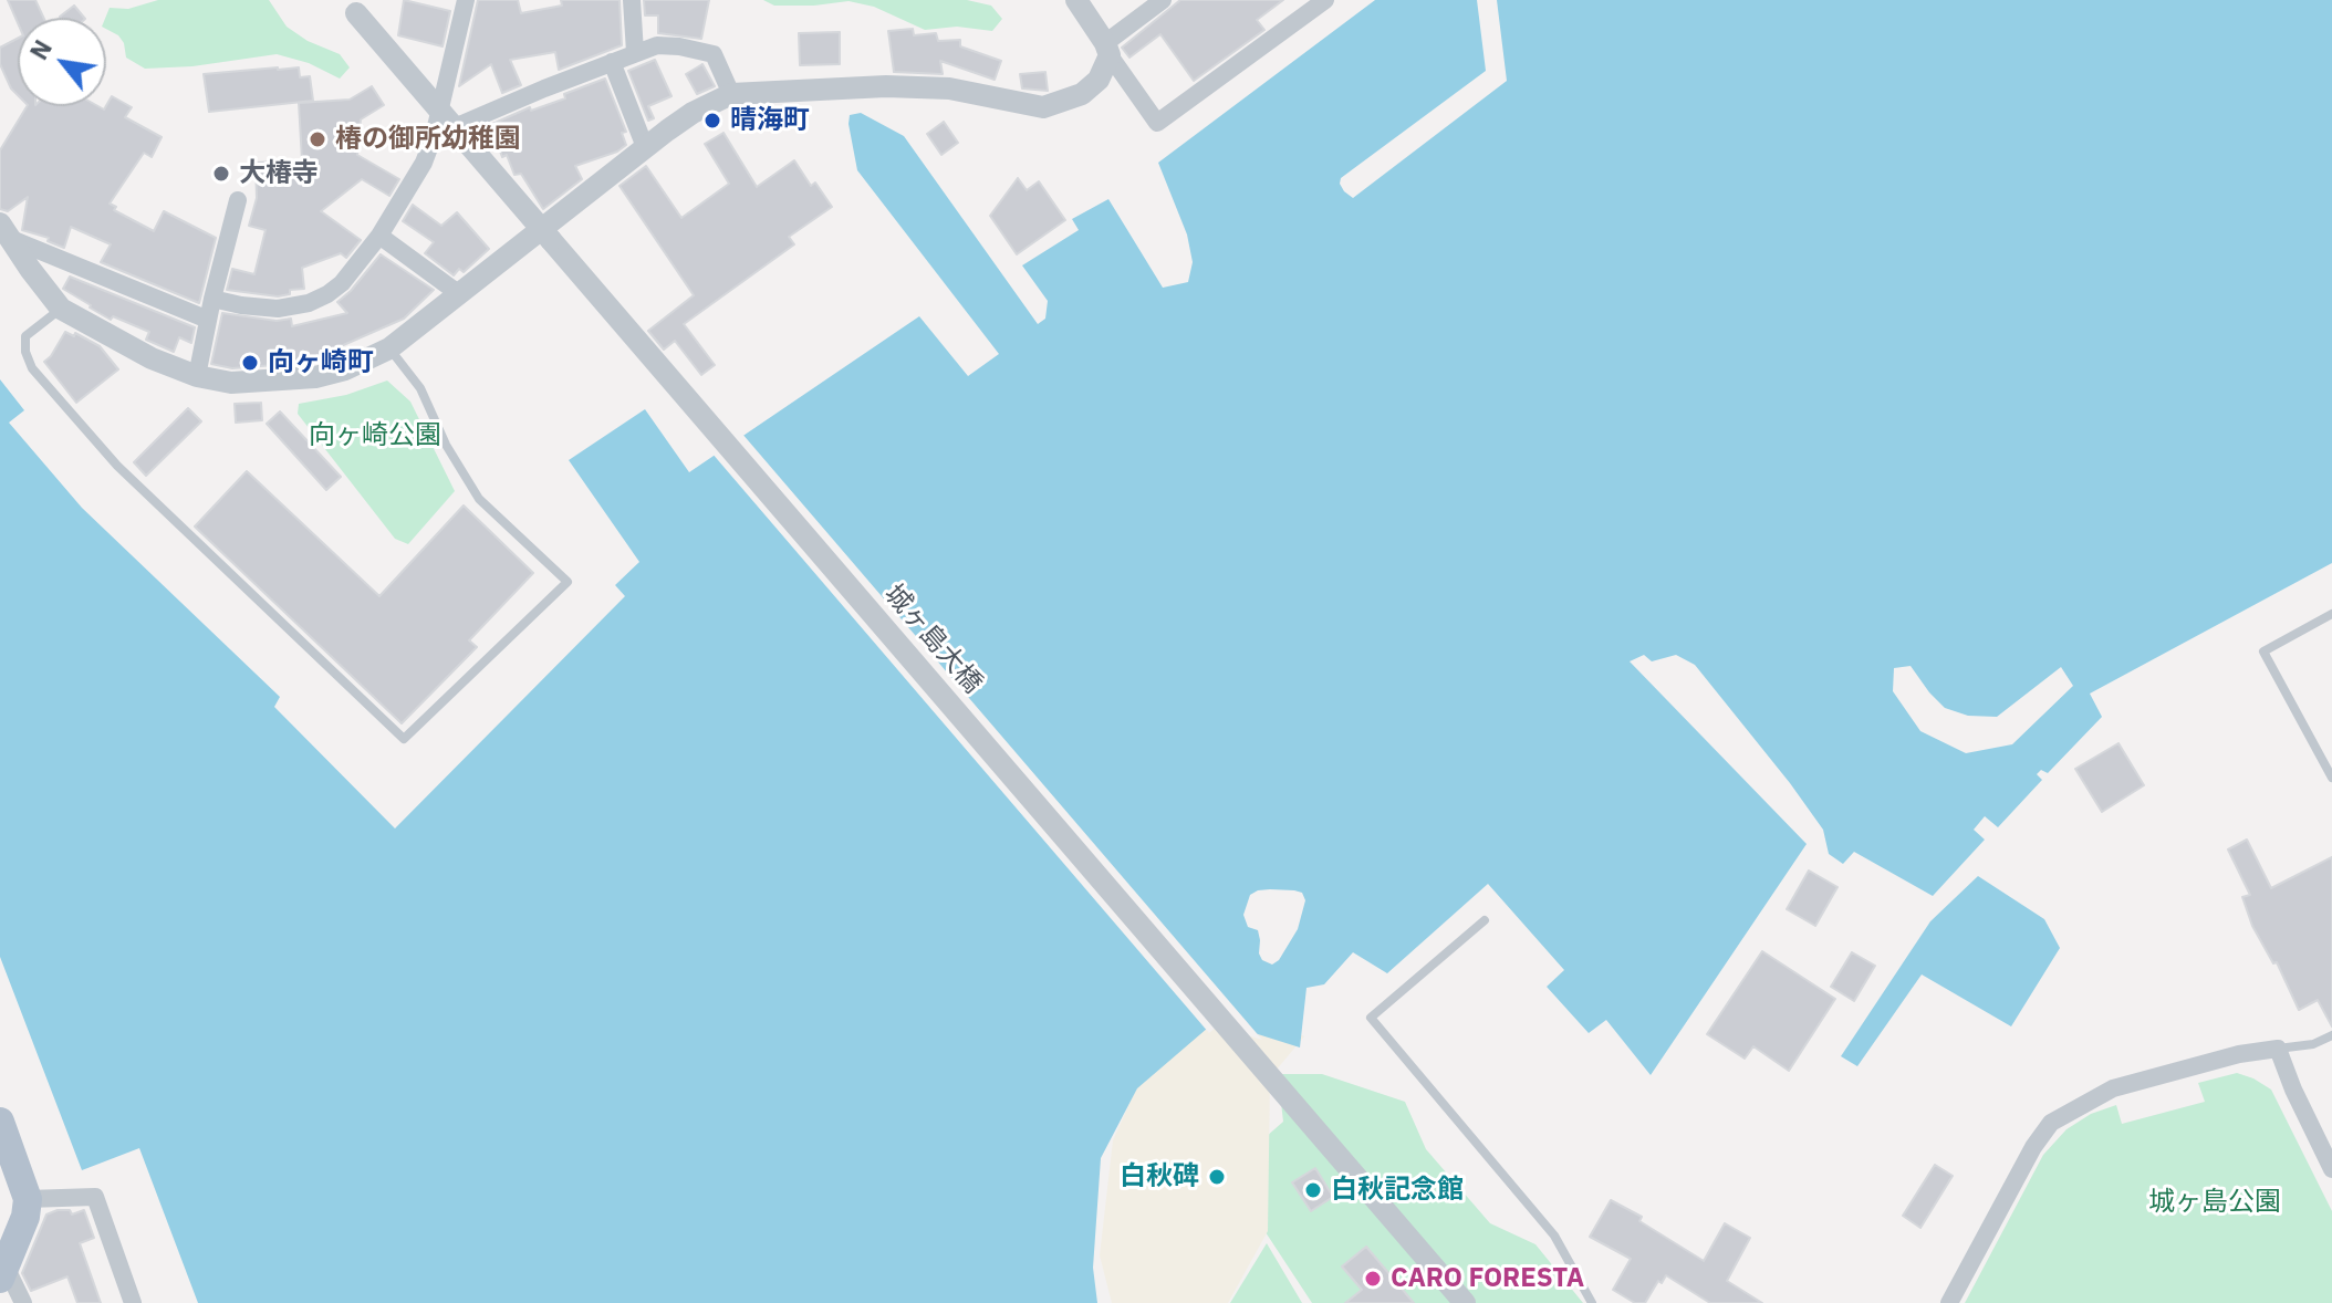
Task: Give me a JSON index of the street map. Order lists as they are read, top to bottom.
{
  "streets": {
    "street": ["城ヶ島大橋"]
  },
  "parks": ["向ヶ崎公園", "城ヶ島公園"],
  "places": [
    "晴海町",
    "椿の御所幼稚園",
    "大椿寺",
    "向ヶ崎町",
    "白秋碑",
    "白秋記念館",
    "CARO FORESTA"
  ],
  "north": "top left"
}
